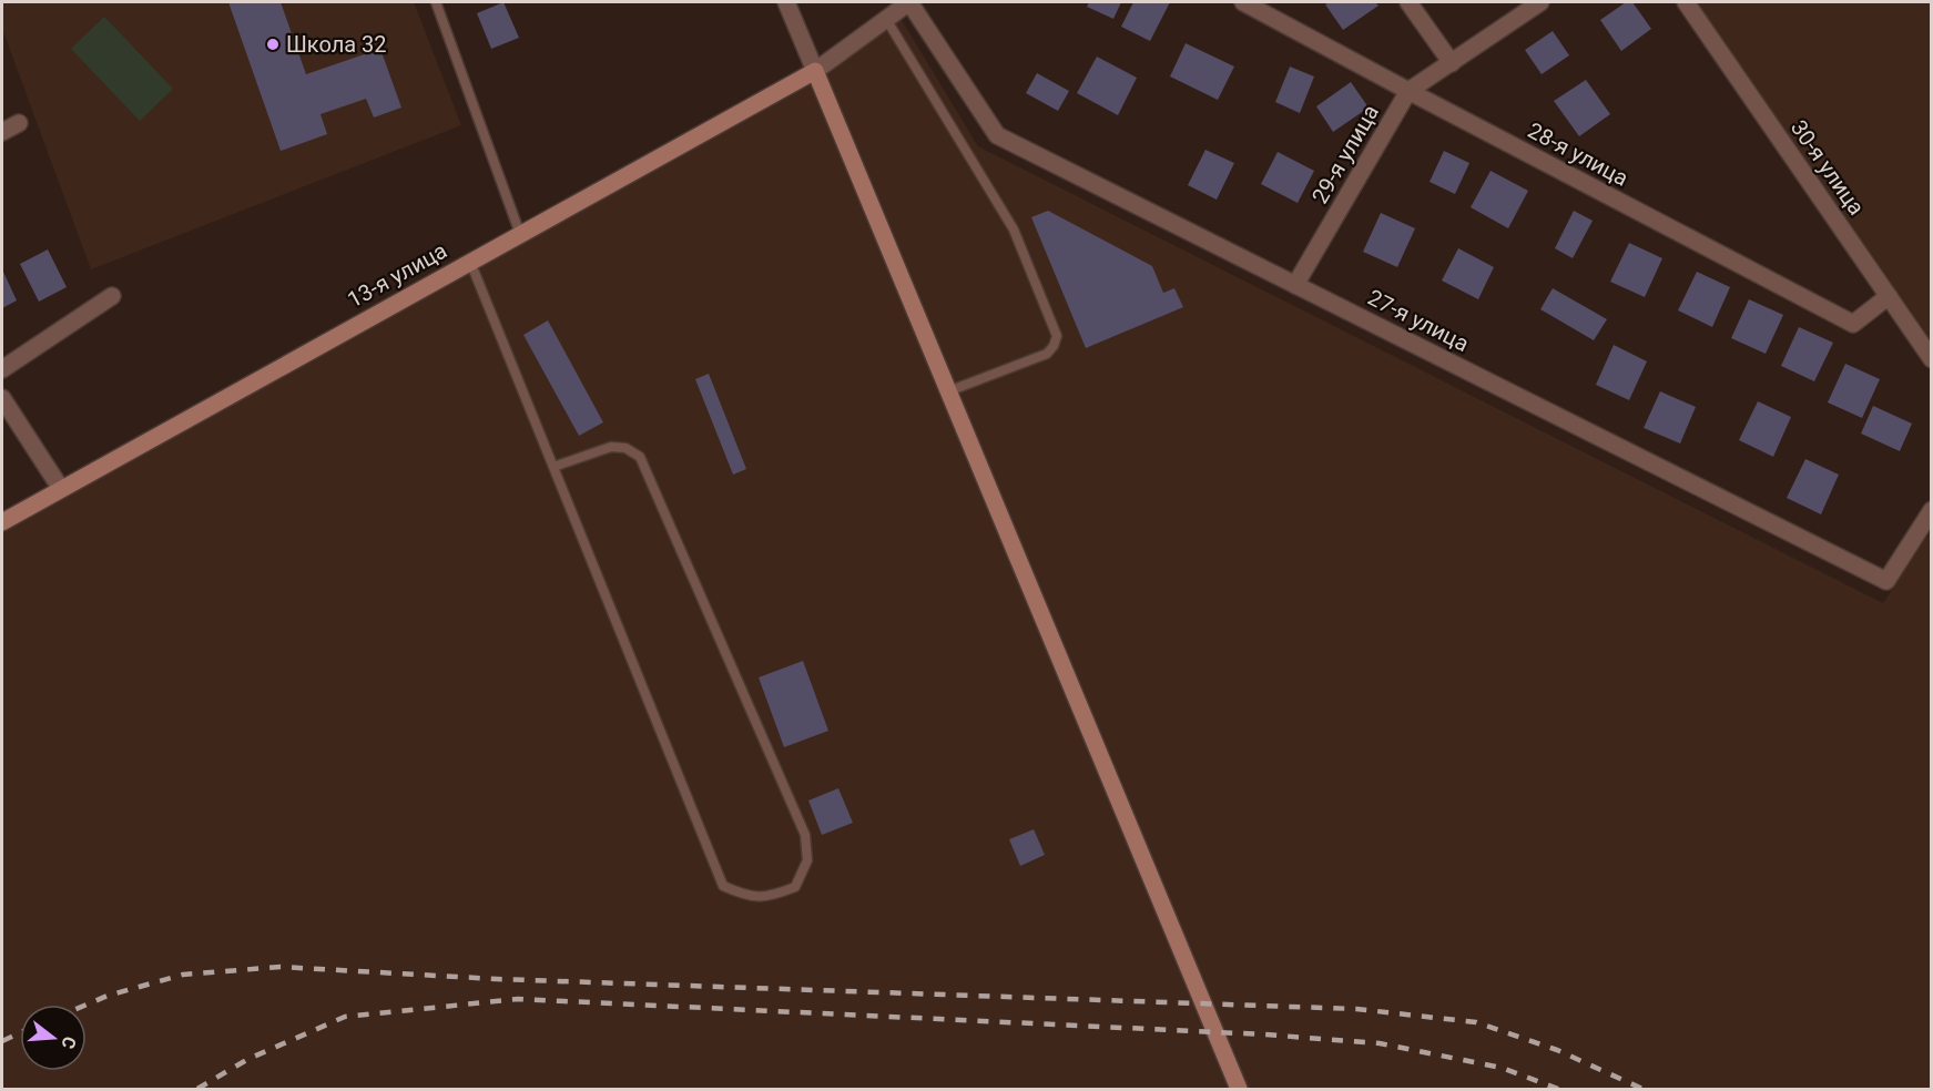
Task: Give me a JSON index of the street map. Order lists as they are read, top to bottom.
{
  "streets": {
    "street": [
      "29-я улица",
      "28-я улица",
      "30-я улица",
      "13-я улица",
      "27-я улица"
    ]
  },
  "crossings": [
    ["29-я улица", "28-я улица"],
    ["29-я улица", "27-я улица"],
    ["28-я улица", "30-я улица"]
  ],
  "places": ["Школа 32"],
  "north": "right"
}
